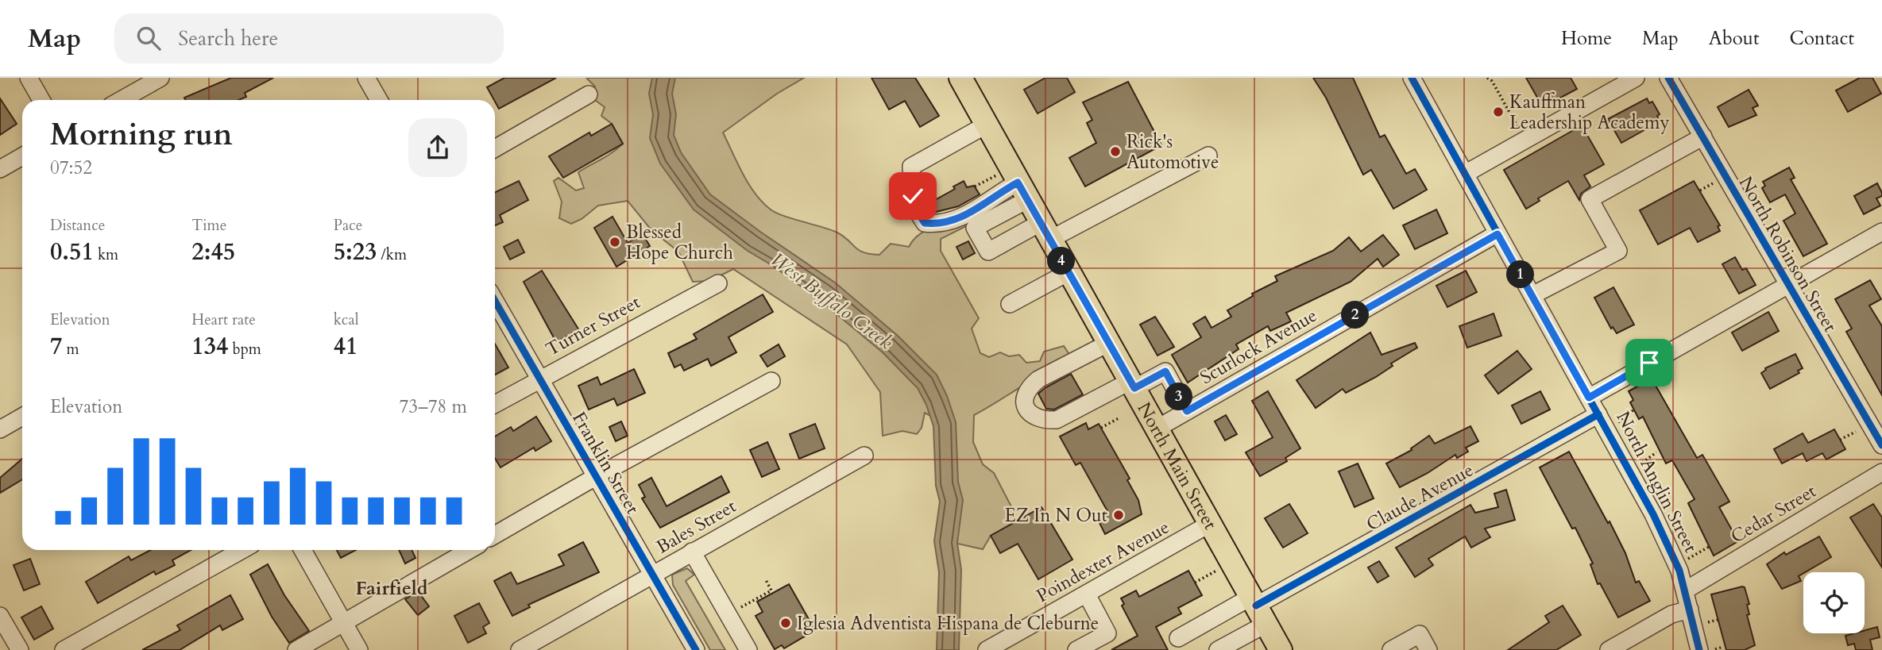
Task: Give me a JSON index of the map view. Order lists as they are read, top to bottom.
{
  "streets": {
    "main road": ["North Main Street"],
    "street": [
      "North Robinson Street",
      "Turner Street",
      "Scurlock Avenue",
      "Franklin Street",
      "North Anglin Street",
      "Claude Avenue",
      "Cedar Street",
      "Bales Street",
      "Poindexter Avenue"
    ]
  },
  "crossings": [
    ["Turner Street", "Franklin Street"],
    ["Scurlock Avenue", "North Main Street"],
    ["Scurlock Avenue", "North Anglin Street"],
    ["Franklin Street", "Bales Street"],
    ["North Main Street", "Claude Avenue"],
    ["North Main Street", "Poindexter Avenue"],
    ["North Anglin Street", "Claude Avenue"],
    ["North Anglin Street", "Cedar Street"]
  ],
  "districts": ["Fairfield"],
  "water": ["West Buffalo Creek"],
  "places": [
    "Kauffman Leadership Academy",
    "Rick's Automotive",
    "Blessed Hope Church",
    "EZ In N Out",
    "Iglesia Adventista Hispana de Cleburne"
  ],
  "page": {
    "header": "Map",
    "search": "Search here",
    "nav": [
      "Home",
      "Map",
      "About",
      "Contact"
    ],
    "heading": ["Morning run", "07:52"],
    "stats": [
      ["Distance", "0.51 km"],
      ["Time", "2:45"],
      ["Pace", "5:23 /km"],
      ["Elevation", "7 m"],
      ["Heart rate", "134 bpm"],
      ["kcal", "41"]
    ],
    "pins": [
      "4",
      "1",
      "2",
      "3"
    ],
    "chart": ["Elevation", "73–78 m"]
  }
}
